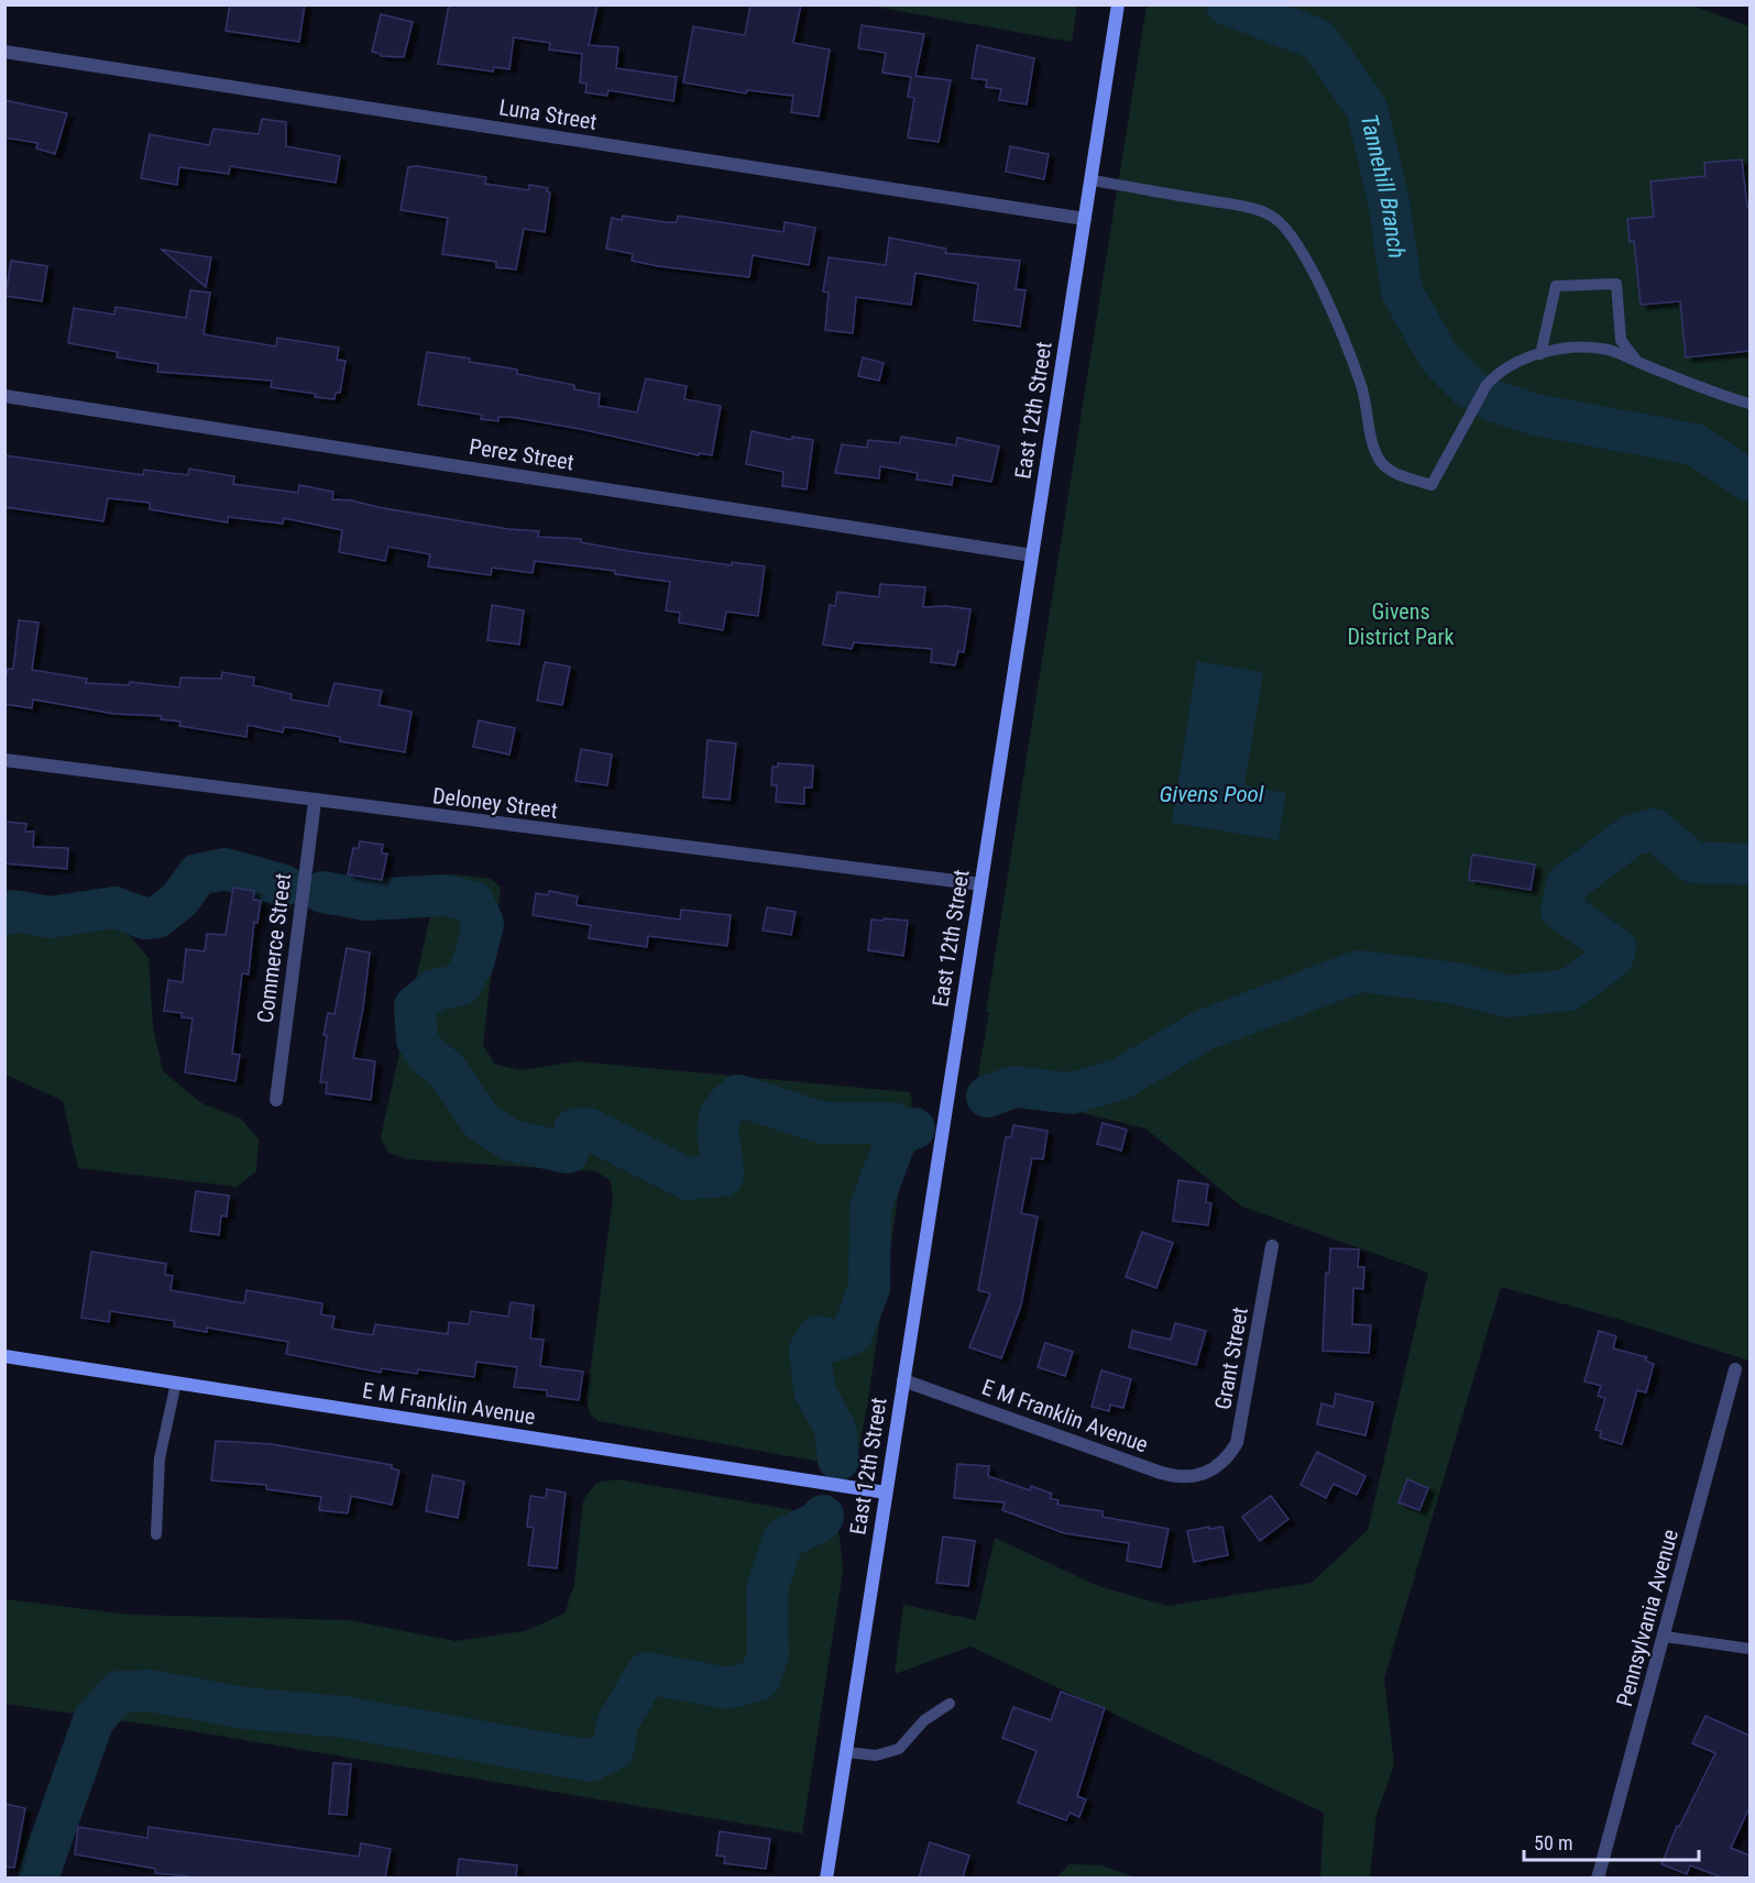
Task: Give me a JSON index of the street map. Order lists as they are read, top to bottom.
{
  "streets": {
    "street": [
      "Luna Street",
      "East 12th Street",
      "Perez Street",
      "Deloney Street",
      "Commerce Street",
      "Grant Street",
      "E M Franklin Avenue",
      "Pennsylvania Avenue"
    ]
  },
  "crossings": [
    ["Luna Street", "East 12th Street"],
    ["East 12th Street", "Perez Street"],
    ["East 12th Street", "Deloney Street"],
    ["East 12th Street", "E M Franklin Avenue"],
    ["Deloney Street", "Commerce Street"],
    ["Grant Street", "E M Franklin Avenue"]
  ],
  "water": ["Tannehill Branch", "Givens Pool"],
  "parks": ["Givens District Park"],
  "scale_bar": "50 m"
}
